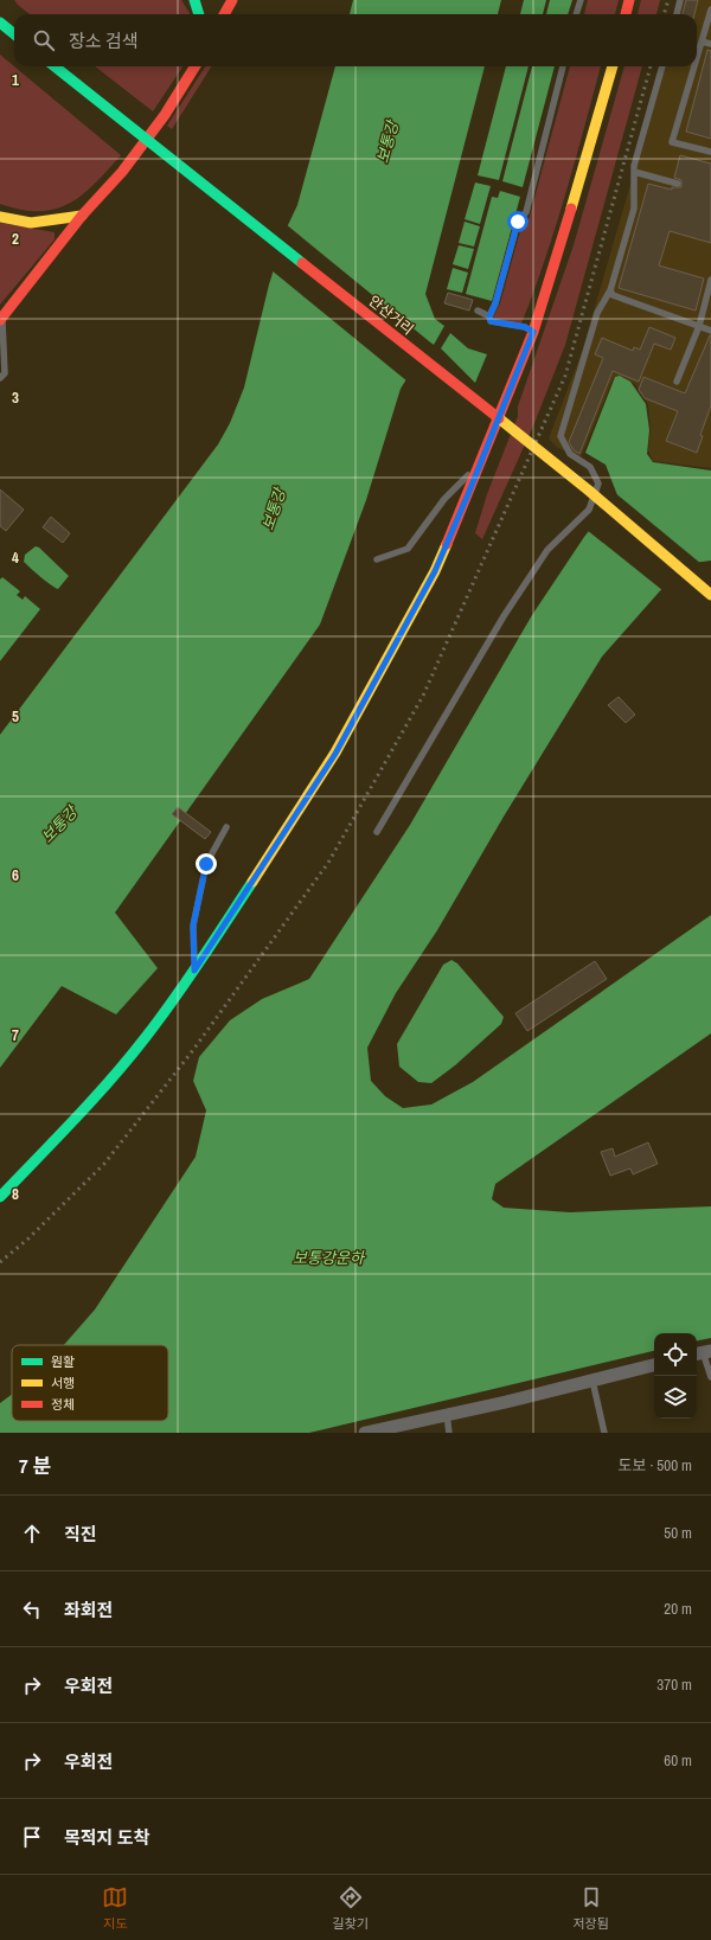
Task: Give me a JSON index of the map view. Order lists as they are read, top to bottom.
{
  "streets": {
    "main road": ["안산거리"]
  },
  "water": ["보통강", "보통강운하"],
  "legend": ["원활", "서행", "정체"],
  "page": {
    "search": "장소 검색",
    "heading": ["7 분", "도보 · 500 m"],
    "list": [
      ["직진", "50 m"],
      ["좌회전", "20 m"],
      ["우회전", "370 m"],
      ["우회전", "60 m"],
      "목적지 도착"
    ],
    "nav": ["지도", "길찾기", "저장됨"]
  },
  "grid": {
    "rows": [
      "1",
      "2",
      "3",
      "4",
      "5",
      "6",
      "7",
      "8"
    ]
  }
}
